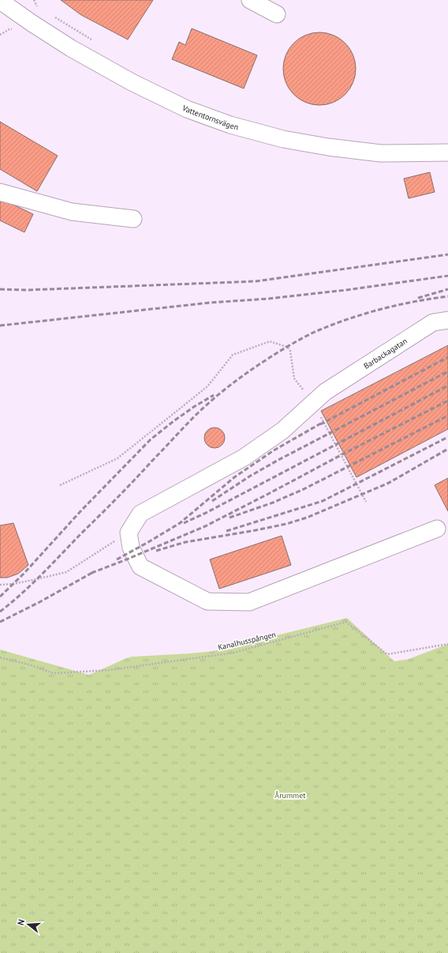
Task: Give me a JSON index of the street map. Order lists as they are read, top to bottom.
{
  "streets": {
    "street": ["Vattentornsvägen", "Barbackagatan"],
    "path": ["Kanalhusspången"]
  },
  "parks": ["Årummet"],
  "north": "left"
}
